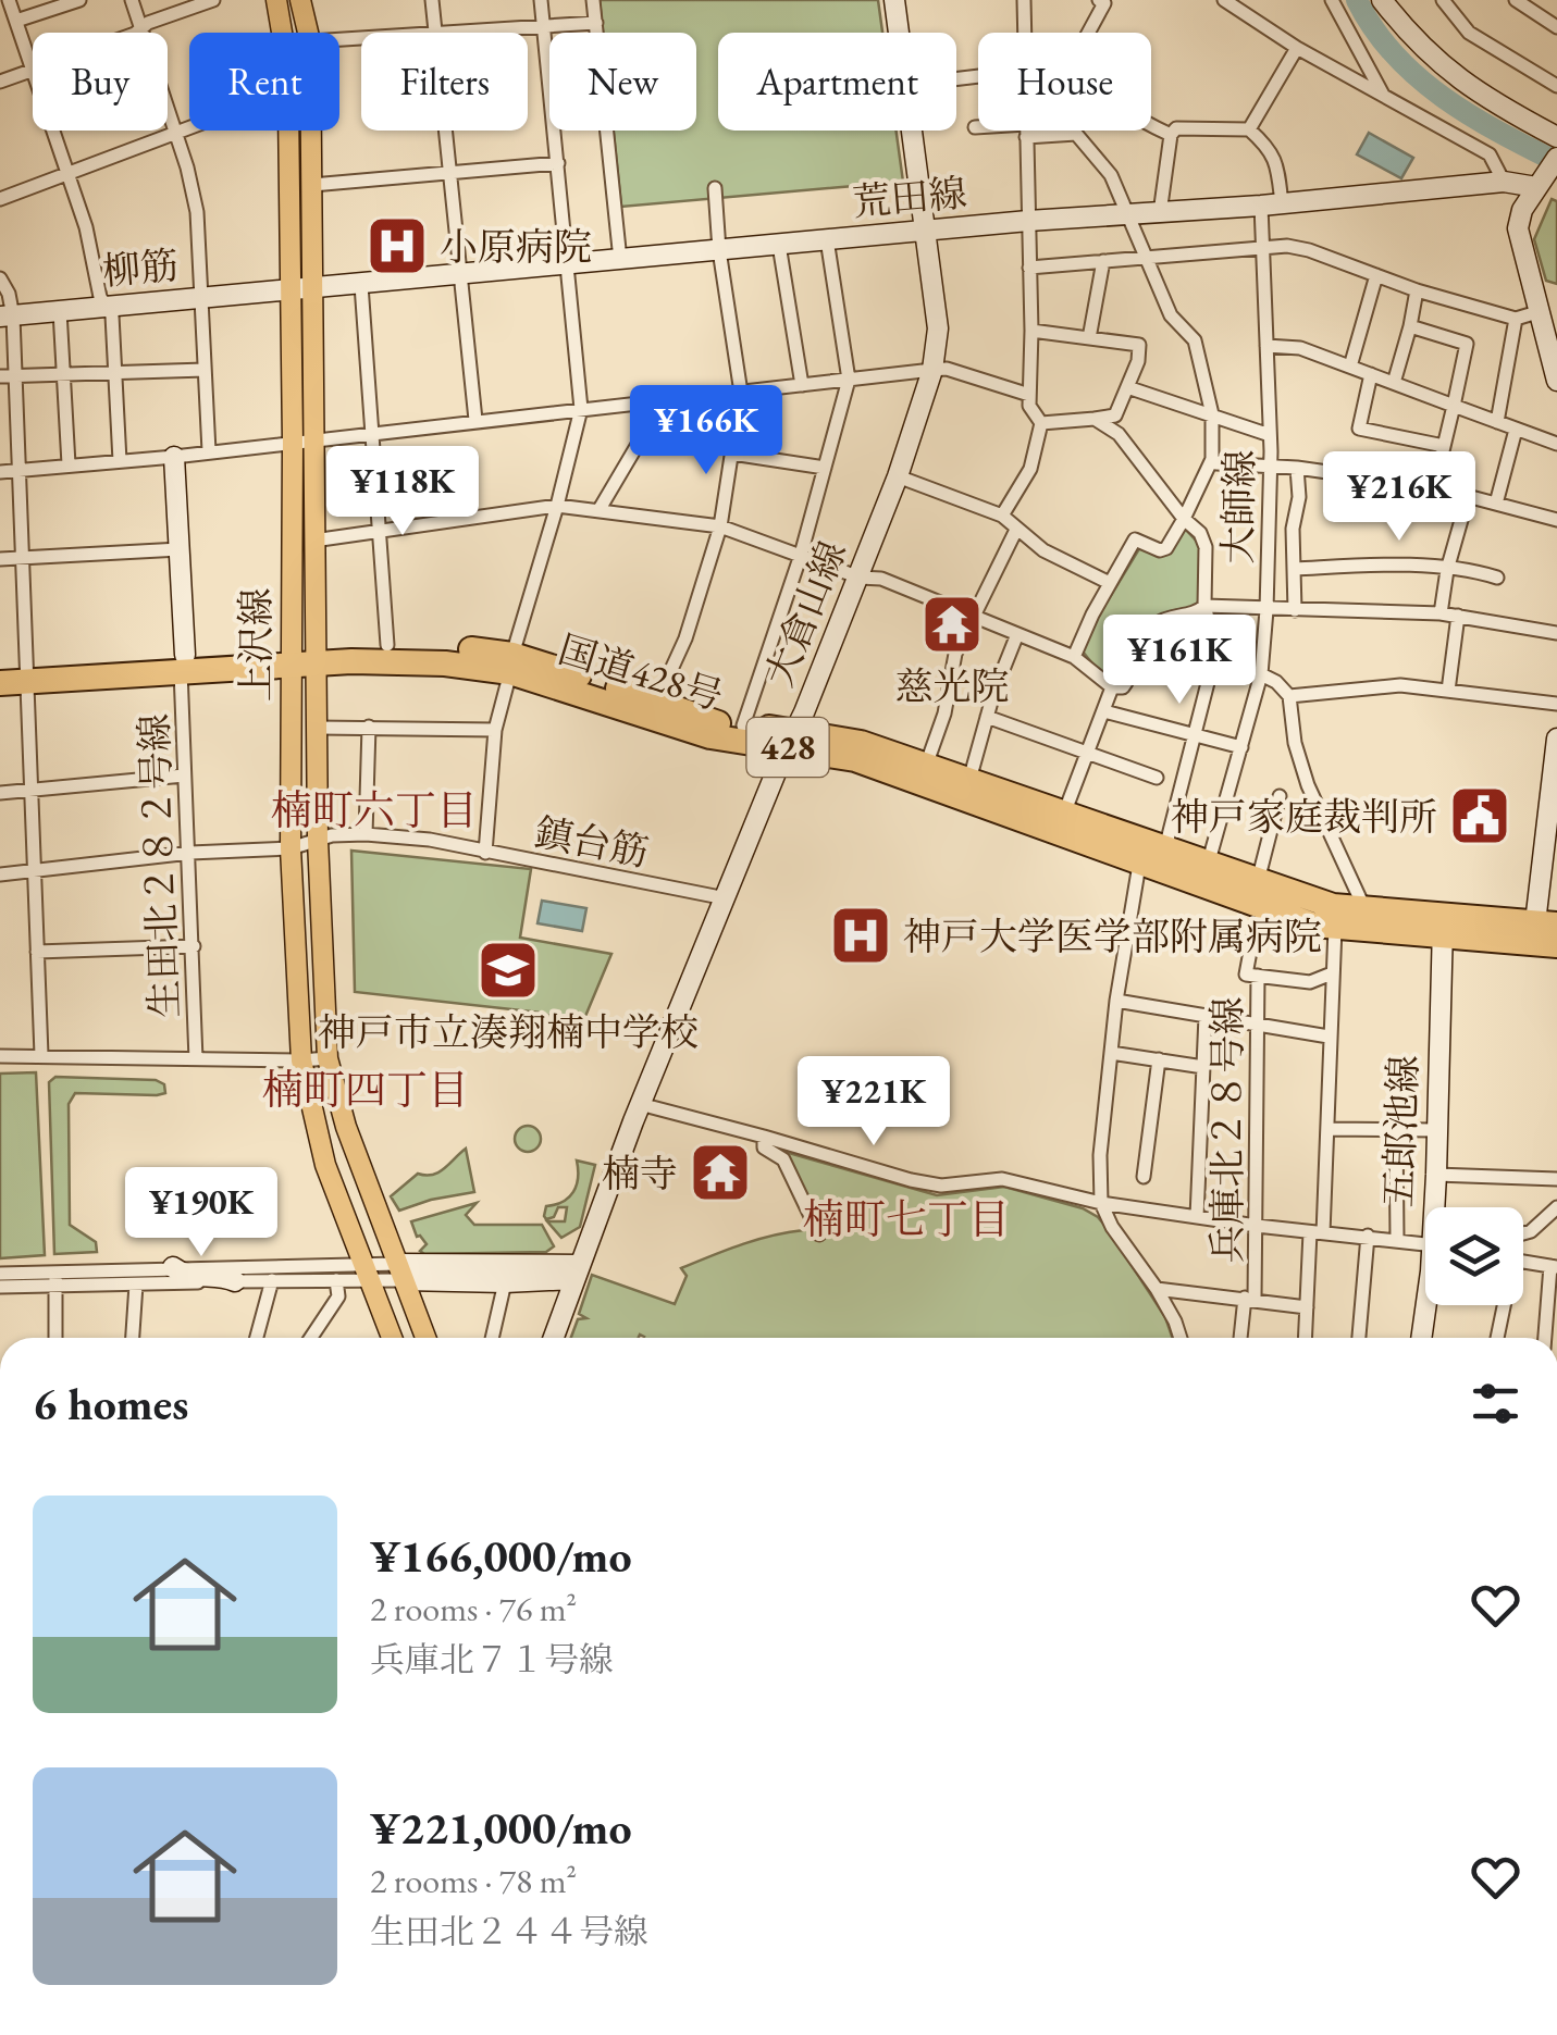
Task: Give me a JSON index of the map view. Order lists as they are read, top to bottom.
{
  "streets": {
    "highway": ["国道428号", "428"],
    "main road": ["上沢線"],
    "street": [
      "荒田線",
      "柳筋",
      "大師線",
      "大倉山線",
      "鎮台筋",
      "生田北２８２号線",
      "兵庫北２８号線",
      "五郎池線"
    ]
  },
  "crossings": [
    ["荒田線", "柳筋"],
    ["荒田線", "大師線"],
    ["荒田線", "大倉山線"],
    ["荒田線", "上沢線"],
    ["柳筋", "上沢線"],
    ["大師線", "国道428号"],
    ["大倉山線", "国道428号"],
    ["大倉山線", "鎮台筋"],
    ["上沢線", "国道428号"],
    ["上沢線", "鎮台筋"],
    ["国道428号", "生田北２８２号線"],
    ["国道428号", "兵庫北２８号線"],
    ["国道428号", "五郎池線"],
    ["鎮台筋", "生田北２８２号線"]
  ],
  "districts": ["楠町六丁目", "楠町四丁目", "楠町七丁目"],
  "places": {
    "hospital": ["小原病院", "神戸大学医学部附属病院"],
    "temple": ["慈光院", "楠寺"],
    "public building": ["神戸家庭裁判所"],
    "school or university": ["神戸市立湊翔楠中学校"]
  },
  "page": {
    "chip": [
      "Buy",
      "Rent",
      "Filters",
      "New",
      "Apartment",
      "House"
    ],
    "price": [
      "¥166K",
      "¥118K",
      "¥216K",
      "¥161K",
      "¥221K",
      "¥190K"
    ],
    "heading": "6 homes",
    "list": [
      {
        "name": "¥166,000/mo",
        "note": "2 rooms · 76 m² · 兵庫北７１号線"
      },
      {
        "name": "¥221,000/mo",
        "note": "2 rooms · 78 m² · 生田北２４４号線"
      }
    ]
  }
}
